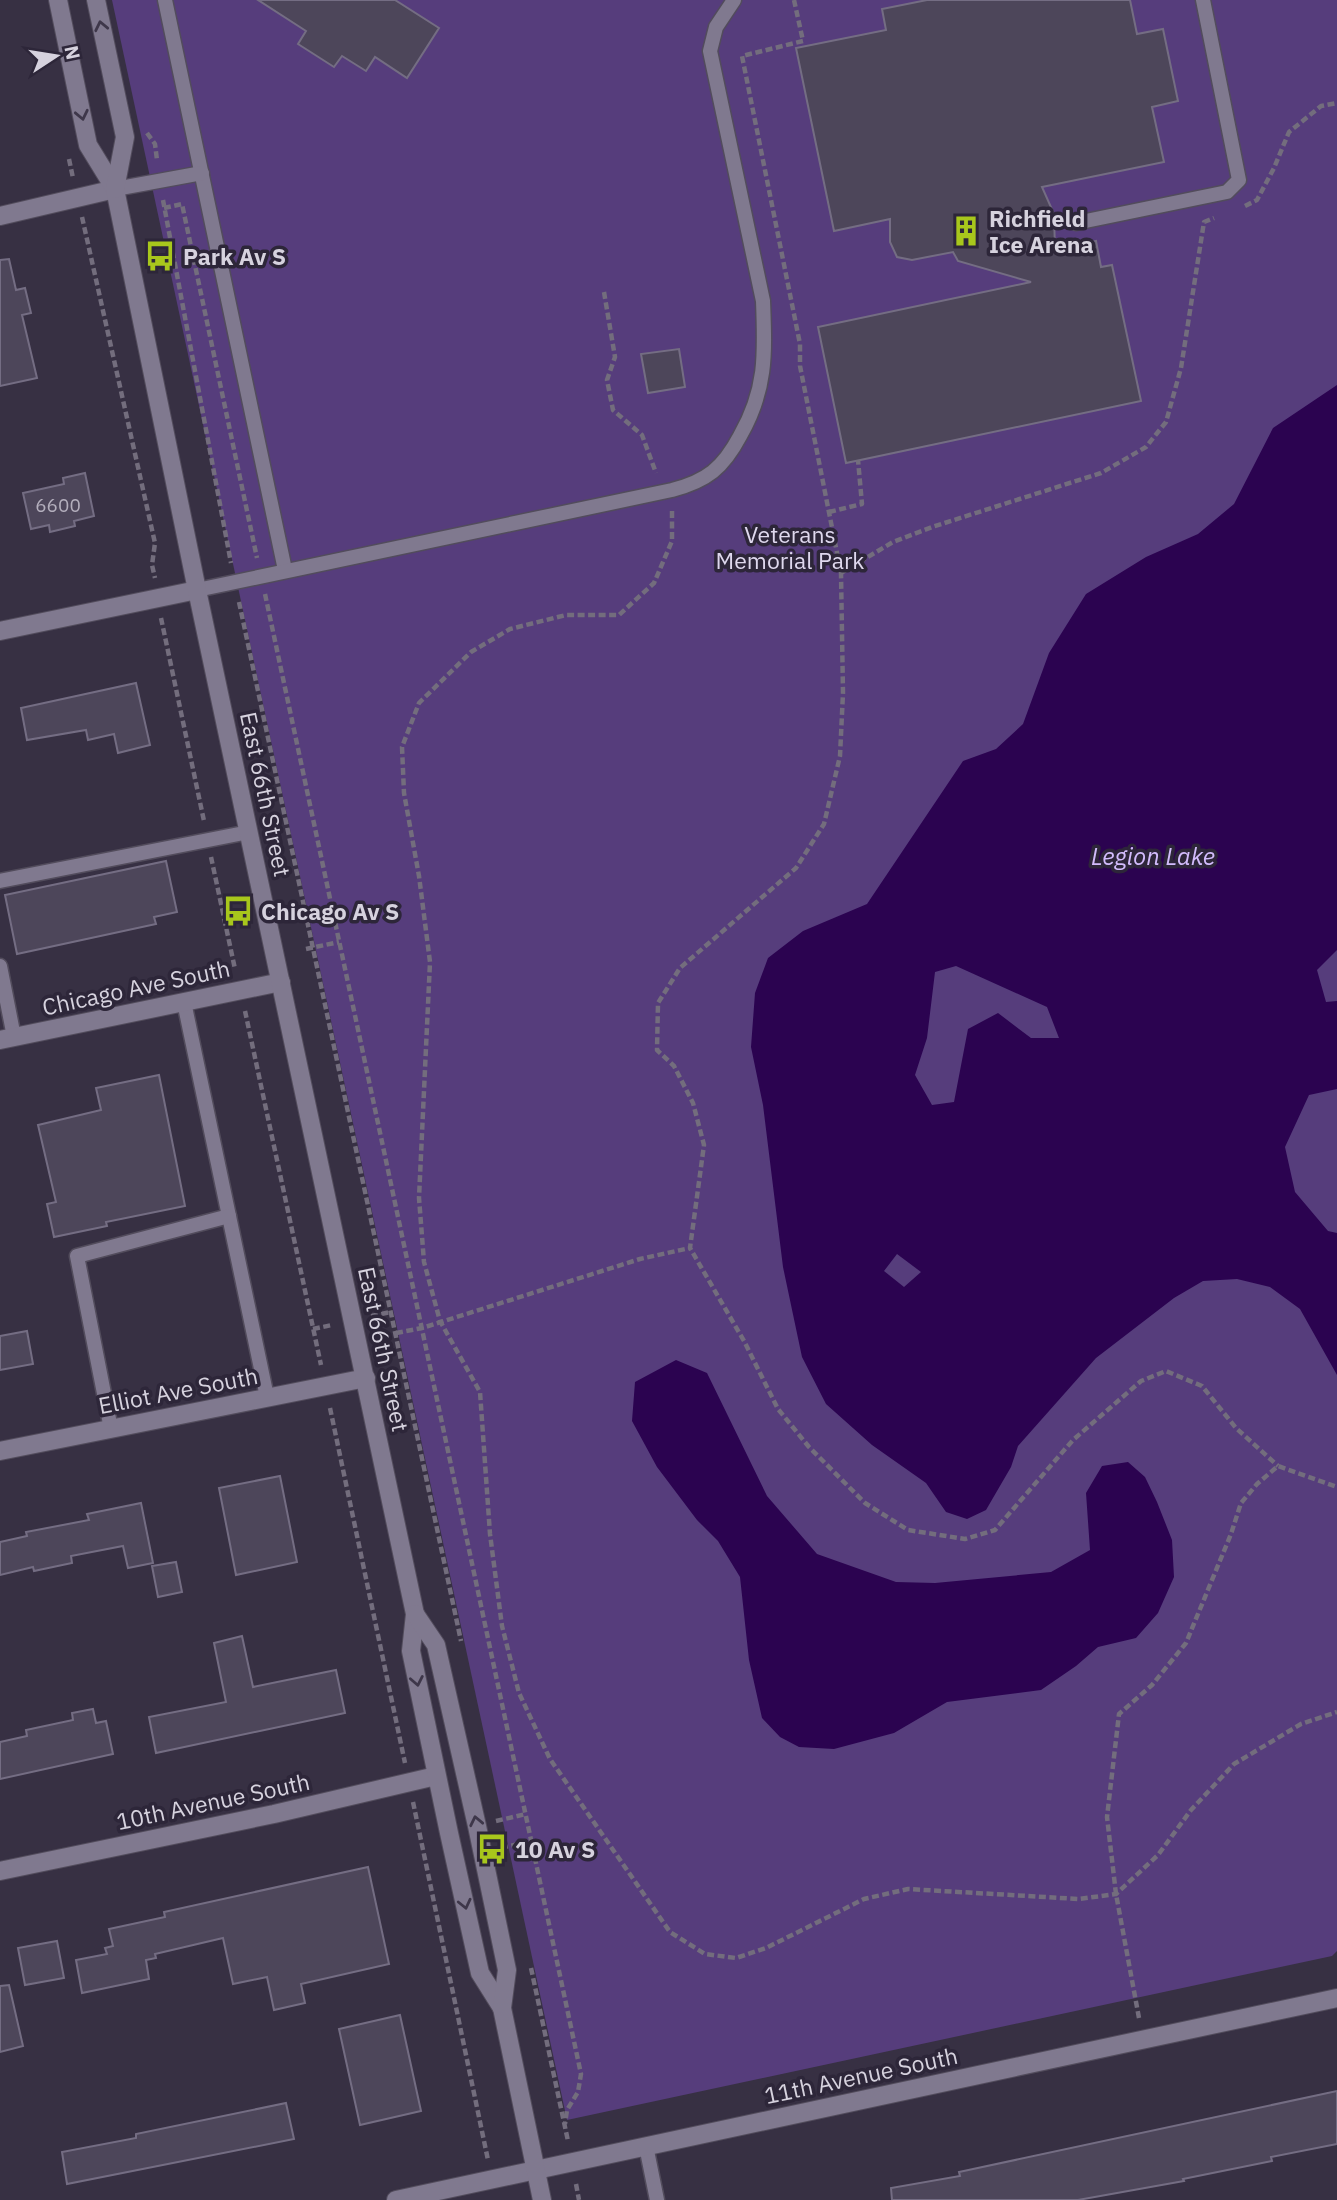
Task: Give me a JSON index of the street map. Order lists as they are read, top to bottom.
{
  "streets": {
    "main road": [
      "East 66th Street",
      "Chicago Ave South",
      "Elliot Ave South",
      "10th Avenue South",
      "11th Avenue South"
    ]
  },
  "crossings": [
    ["East 66th Street", "Chicago Ave South"],
    ["East 66th Street", "Elliot Ave South"],
    ["East 66th Street", "10th Avenue South"],
    ["East 66th Street", "11th Avenue South"]
  ],
  "water": ["Legion Lake"],
  "parks": ["Veterans Memorial Park"],
  "places": {
    "building": ["Richfield Ice Arena"],
    "bus stop": ["Park Av S", "Chicago Av S", "10 Av S"]
  },
  "house_numbers": ["6600"],
  "north": "right"
}
